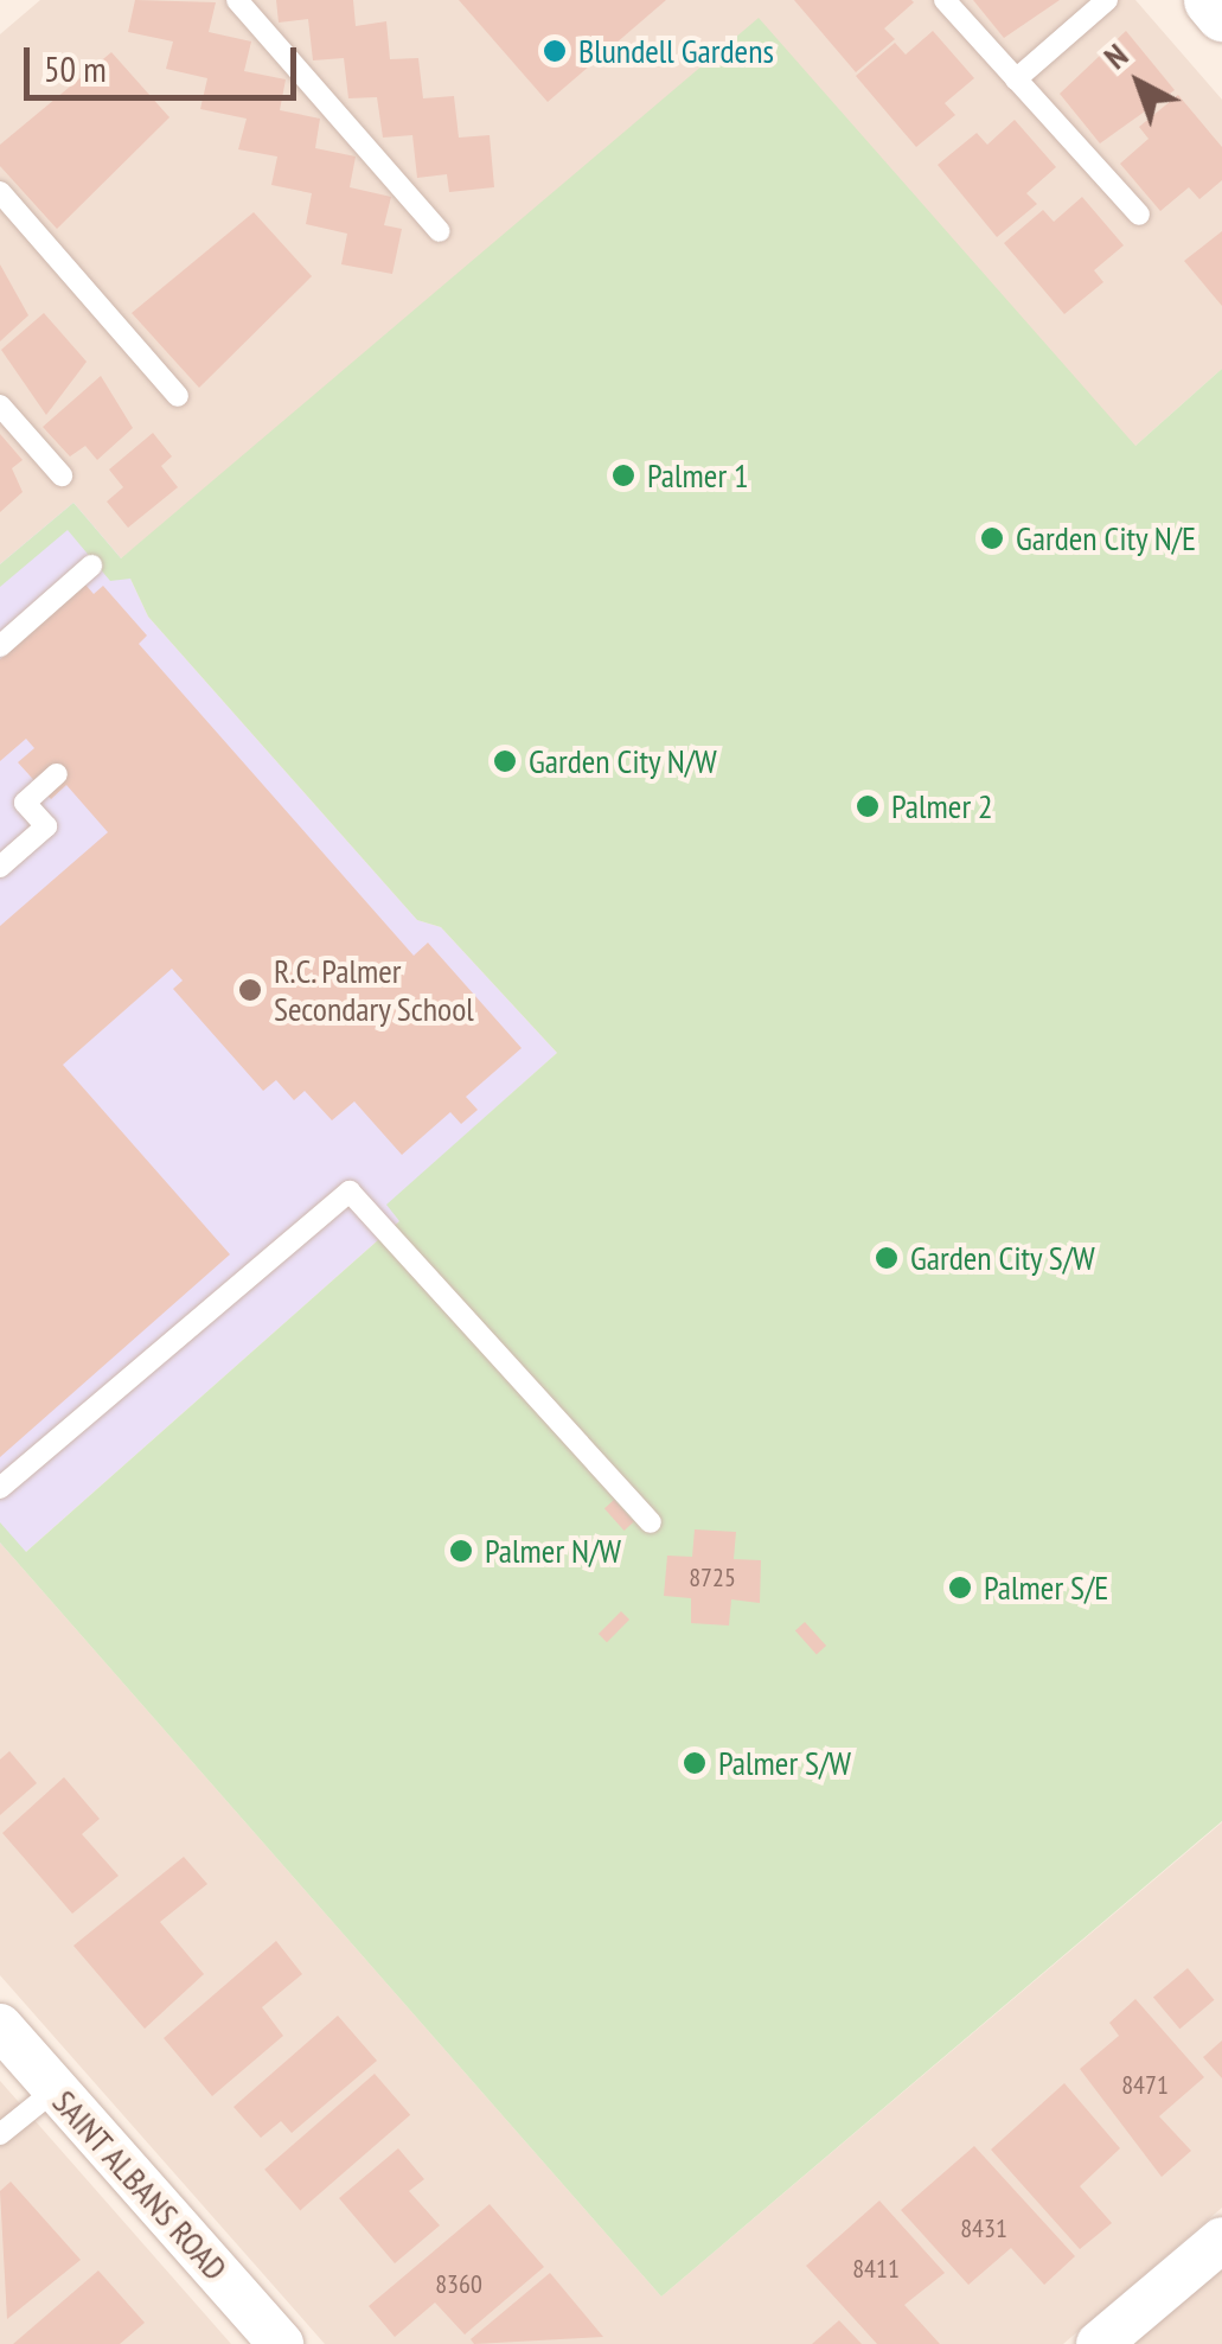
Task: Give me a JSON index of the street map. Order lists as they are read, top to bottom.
{
  "streets": {
    "street": ["SAINT ALBANS ROAD"]
  },
  "places": [
    "Blundell Gardens",
    "Palmer 1",
    "Garden City N/E",
    "Garden City N/W",
    "Palmer 2",
    "R.C. Palmer Secondary School",
    "Garden City S/W",
    "Palmer N/W",
    "Palmer S/E",
    "Palmer S/W"
  ],
  "house_numbers": [
    "8725",
    "8471",
    "8431",
    "8411",
    "8360"
  ],
  "scale_bar": "50 m",
  "north": "top left"
}
